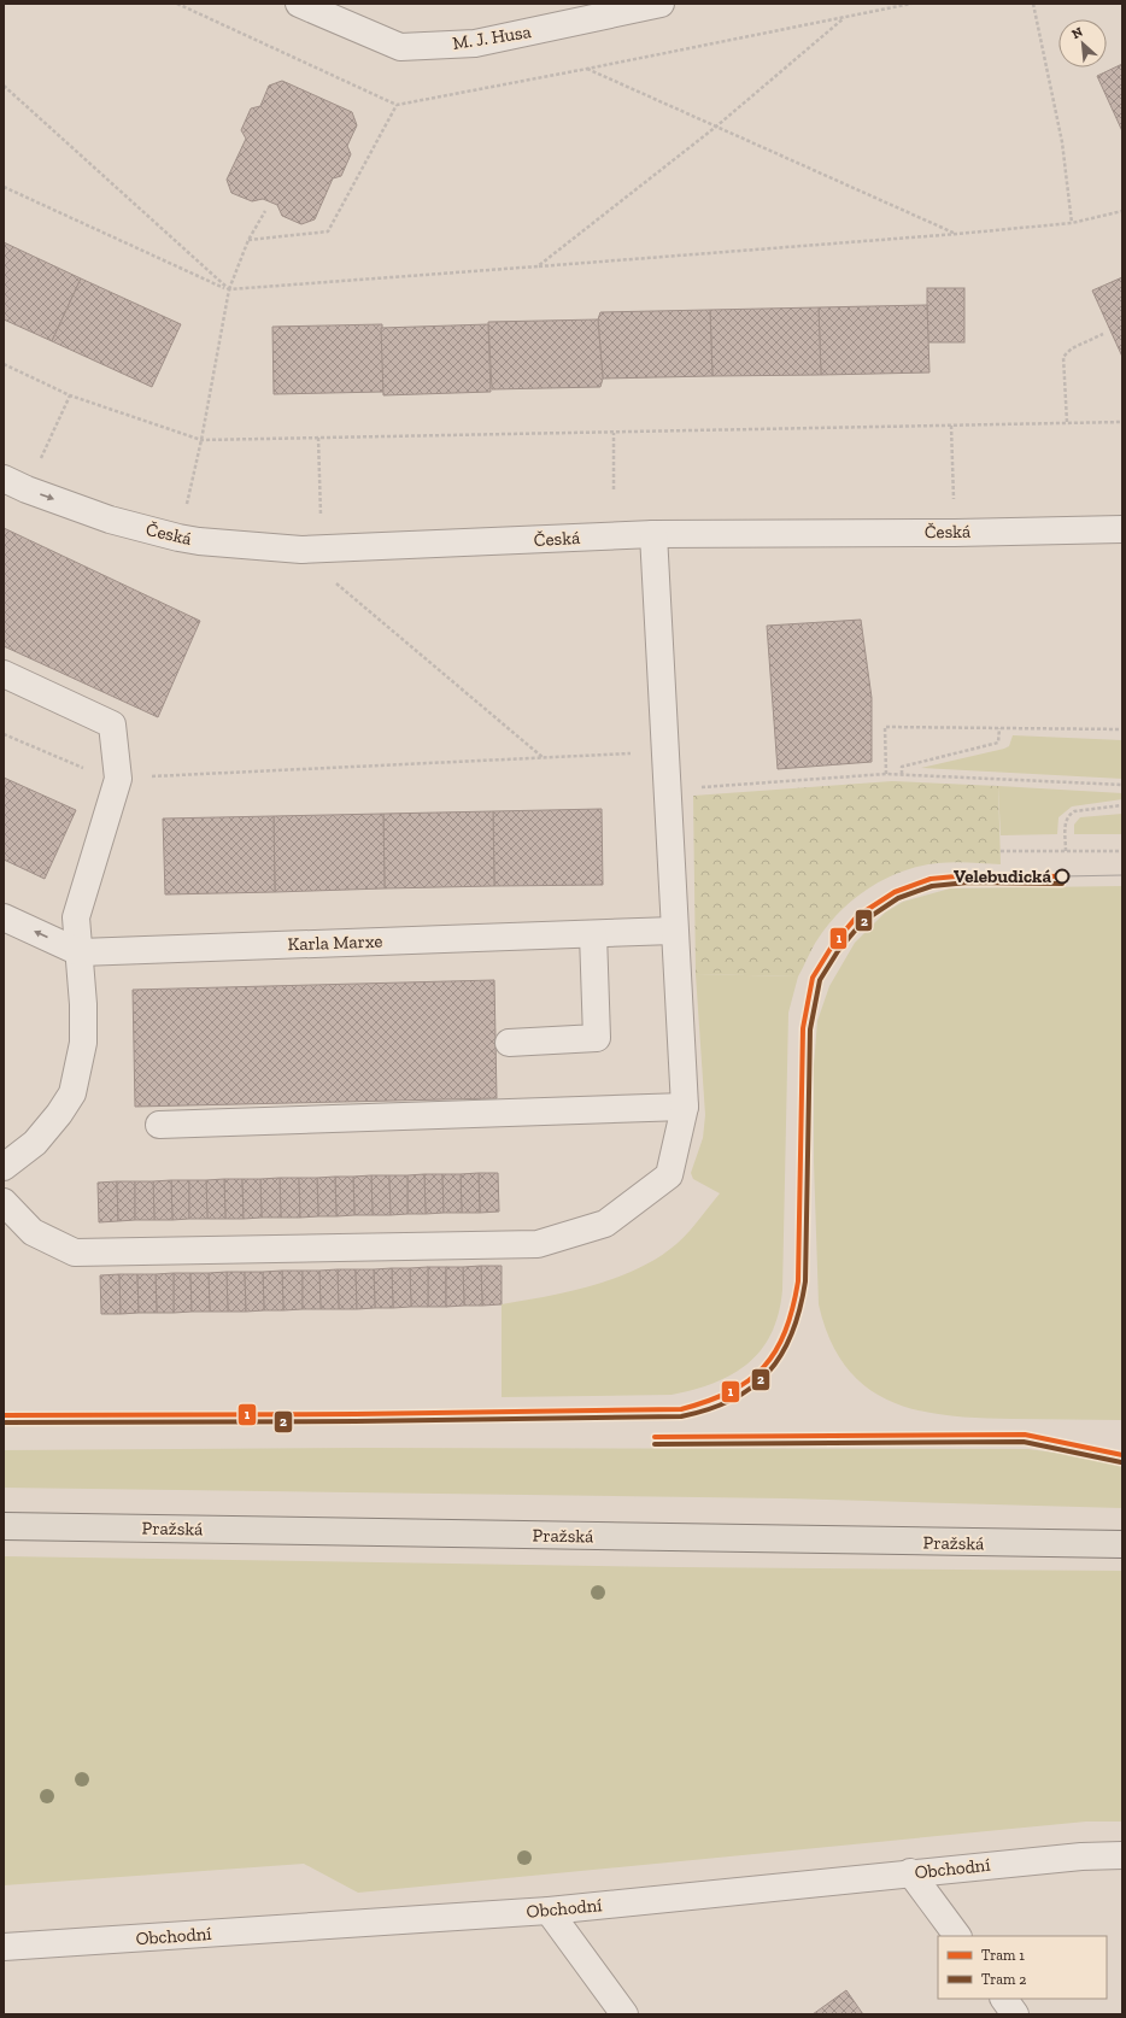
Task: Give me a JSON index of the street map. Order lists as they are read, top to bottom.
{
  "streets": {
    "main road": ["Pražská"],
    "street": [
      "M. J. Husa",
      "Česká",
      "Karla Marxe",
      "Obchodní"
    ]
  },
  "places": ["Velebudická"],
  "lines": ["tram line 1", "tram line 2"],
  "legend": ["Tram 1", "Tram 2"],
  "north": "top left"
}
